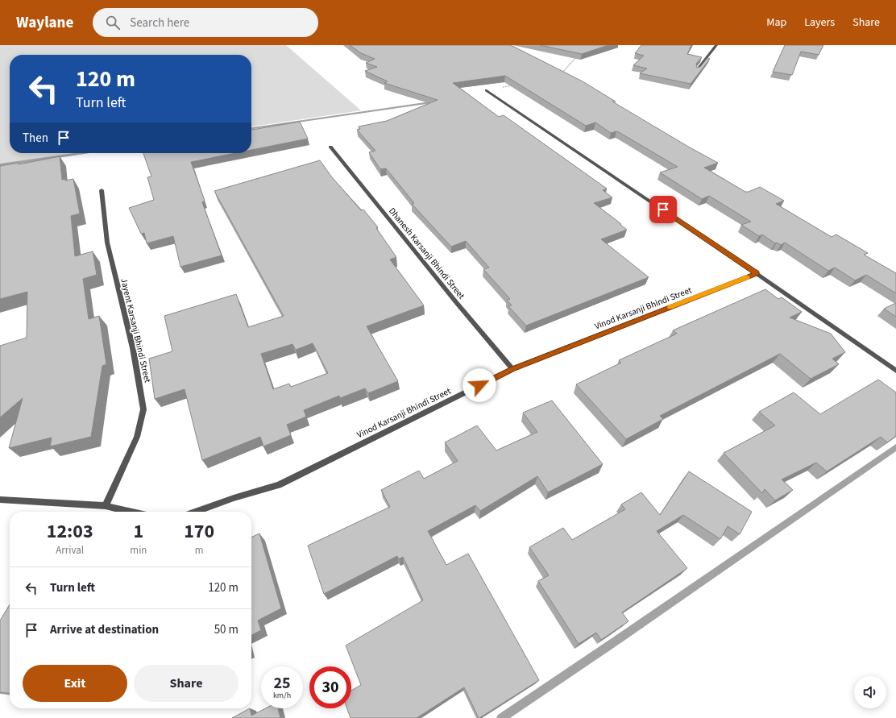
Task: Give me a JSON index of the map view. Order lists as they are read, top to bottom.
{
  "streets": {
    "street": ["Dhanesh Karsanji Bhindi Street", "Vinod Karsanji Bhindi Street", "Jayent Karsanji Bhindi Street"]
  },
  "crossings": [
    ["Dhanesh Karsanji Bhindi Street", "Vinod Karsanji Bhindi Street"]
  ],
  "page": {
    "header": "Waylane",
    "search": "Search here",
    "nav": ["Map", "Layers", "Share"],
    "turn": ["120 m", "Turn left"],
    "then": "Then",
    "eta": [
      "12:03",
      "Arrival",
      "1",
      "min",
      "170",
      "m"
    ],
    "list": [
      {
        "name": "Turn left",
        "value": "120 m"
      },
      {
        "name": "Arrive at destination",
        "value": "50 m"
      }
    ],
    "buttons": ["Exit", "Share"],
    "speed": "25 km/h",
    "limit": "30"
  }
}
